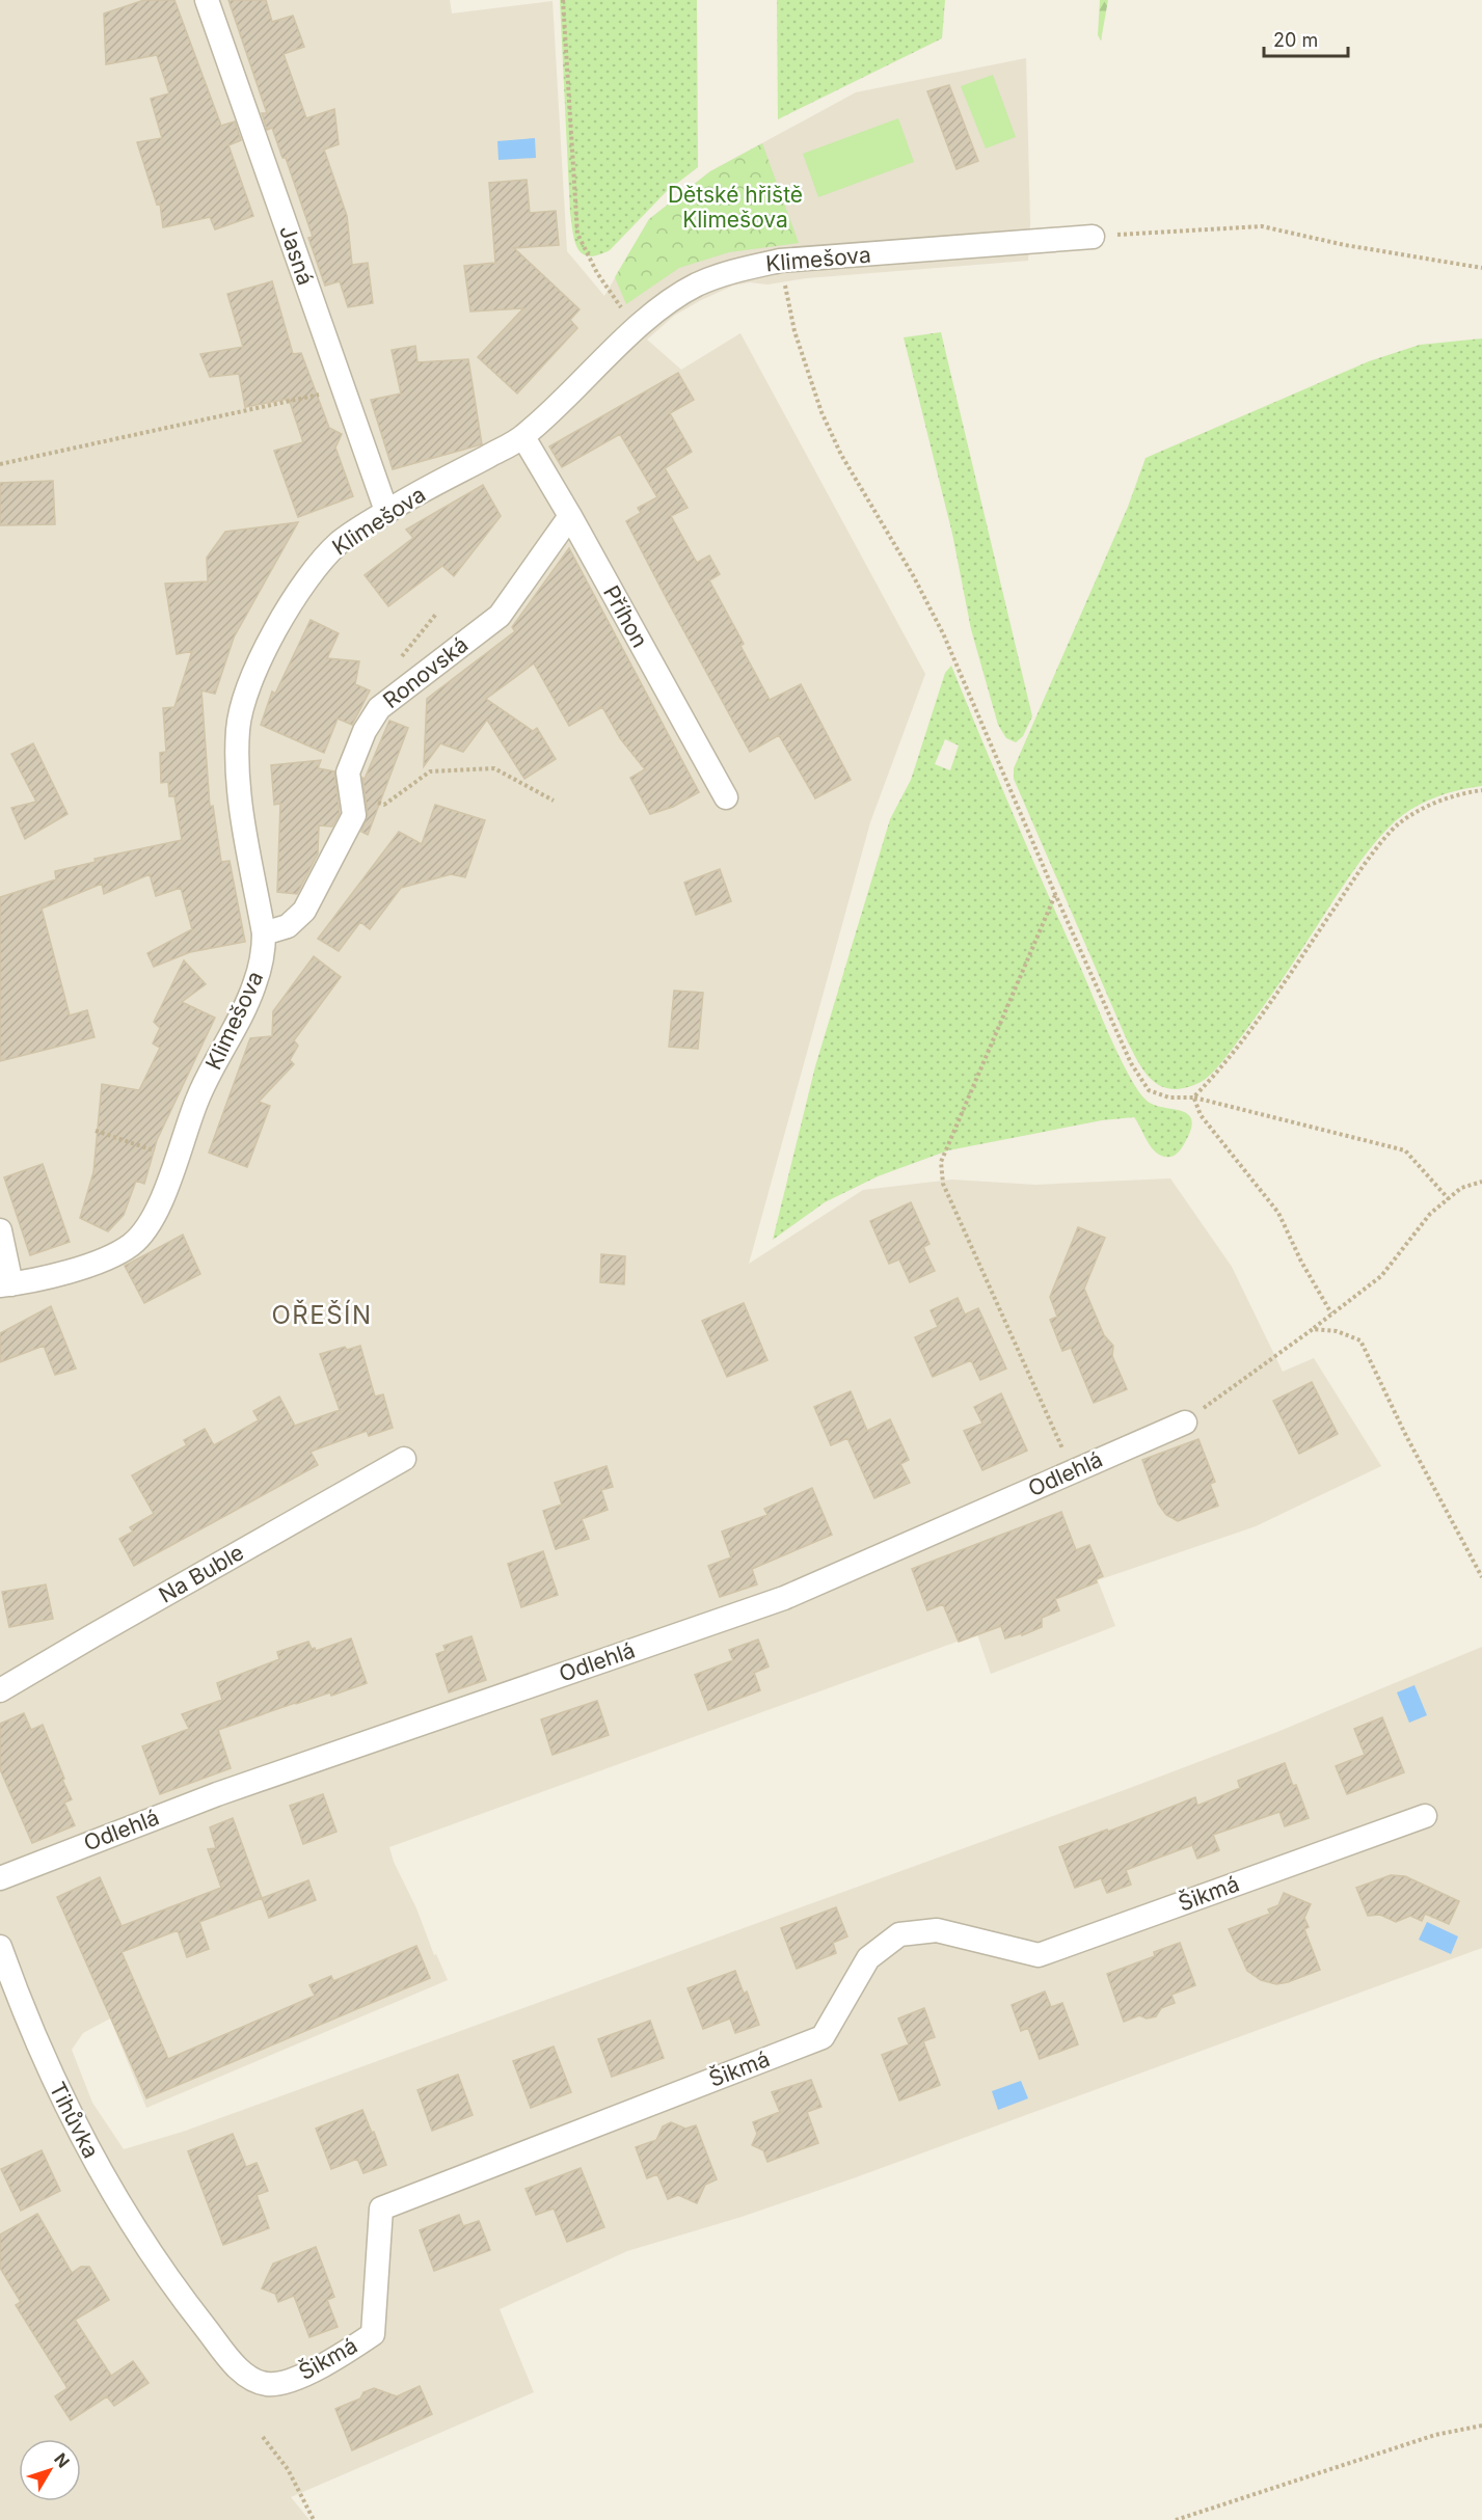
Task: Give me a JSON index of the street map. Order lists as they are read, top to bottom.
{
  "streets": {
    "street": [
      "Jasná",
      "Klimešova",
      "Příhon",
      "Ronovská",
      "Odlehlá",
      "Na Buble",
      "Šikmá",
      "Tihůvka"
    ]
  },
  "crossings": [
    ["Jasná", "Klimešova"],
    ["Klimešova", "Příhon"],
    ["Klimešova", "Ronovská"],
    ["Příhon", "Ronovská"],
    ["Šikmá", "Tihůvka"]
  ],
  "districts": ["OŘEŠÍN"],
  "parks": ["Dětské hřiště Klimešova"],
  "scale_bar": "20 m",
  "north": "top right"
}
